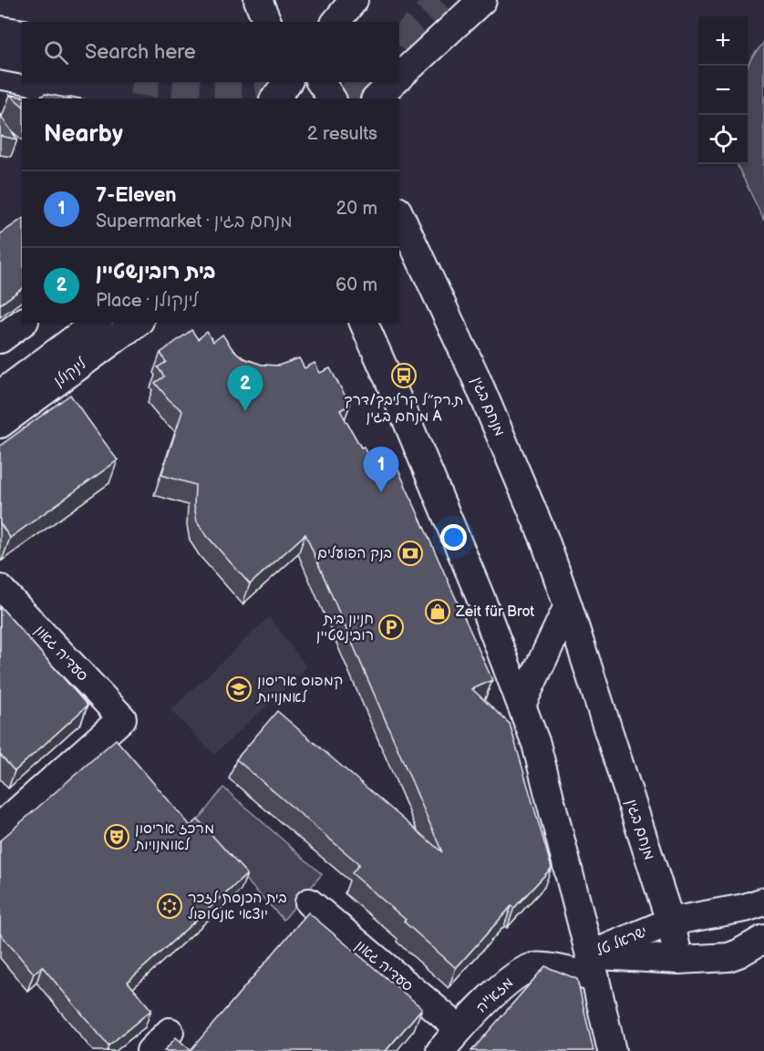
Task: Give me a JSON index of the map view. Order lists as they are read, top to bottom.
{
  "streets": {
    "street": [
      "לינקולן",
      "מנחם בגין",
      "סעדיה גאון",
      "ישראל טל",
      "מזא''ה"
    ]
  },
  "crossings": [
    ["מנחם בגין", "ישראל טל"],
    ["סעדיה גאון", "מזא''ה"],
    ["ישראל טל", "מזא''ה"]
  ],
  "places": {
    "bus stop": ["ת.רק״ל קרליבך/דרך מנחם בגין A"],
    "bank": ["בנק הפועלים"],
    "shop": ["Zeit für Brot"],
    "parking": ["חניון בית רובינשטיין"],
    "school or university": ["קמפוס אריסון לאמנויות"],
    "theatre": ["מרכז אריסון לאומנויות"],
    "synagogue": ["בית הכנסת לזכר יוצאי אנטופול"]
  },
  "page": {
    "map_buttons": ["+", "−"],
    "search": "Search here",
    "heading": ["Nearby", "2 results"],
    "list": [
      {
        "mark": "1",
        "name": "7-Eleven",
        "note": "Supermarket · מנחם בגין",
        "value": "20 m"
      },
      {
        "mark": "2",
        "name": "בית רובינשטיין",
        "note": "Place · לינקולן",
        "value": "60 m"
      }
    ],
    "pins": ["2", "1"]
  }
}
